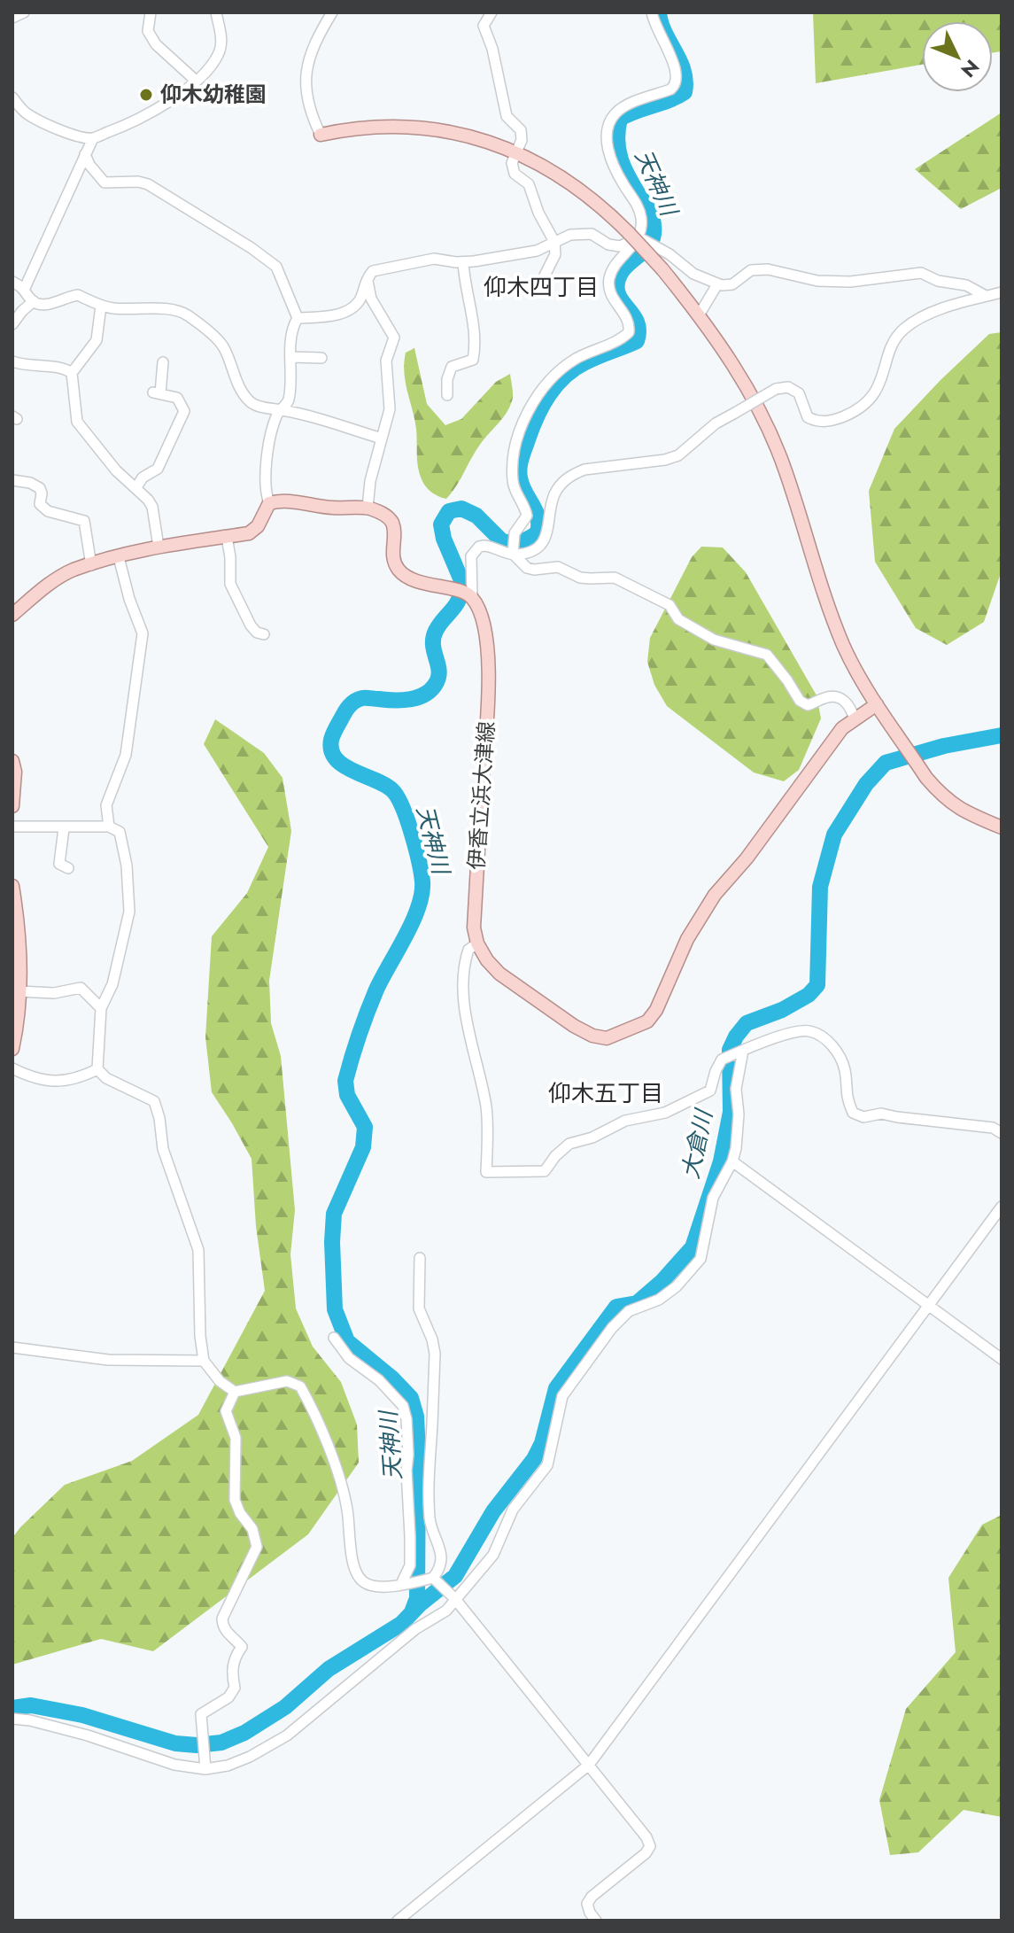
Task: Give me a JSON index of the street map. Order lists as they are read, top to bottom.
{
  "streets": {
    "main road": ["伊香立浜大津線"]
  },
  "districts": ["仰木四丁目", "仰木五丁目"],
  "water": ["天神川", "大倉川"],
  "places": ["仰木幼稚園"],
  "north": "bottom right"
}
